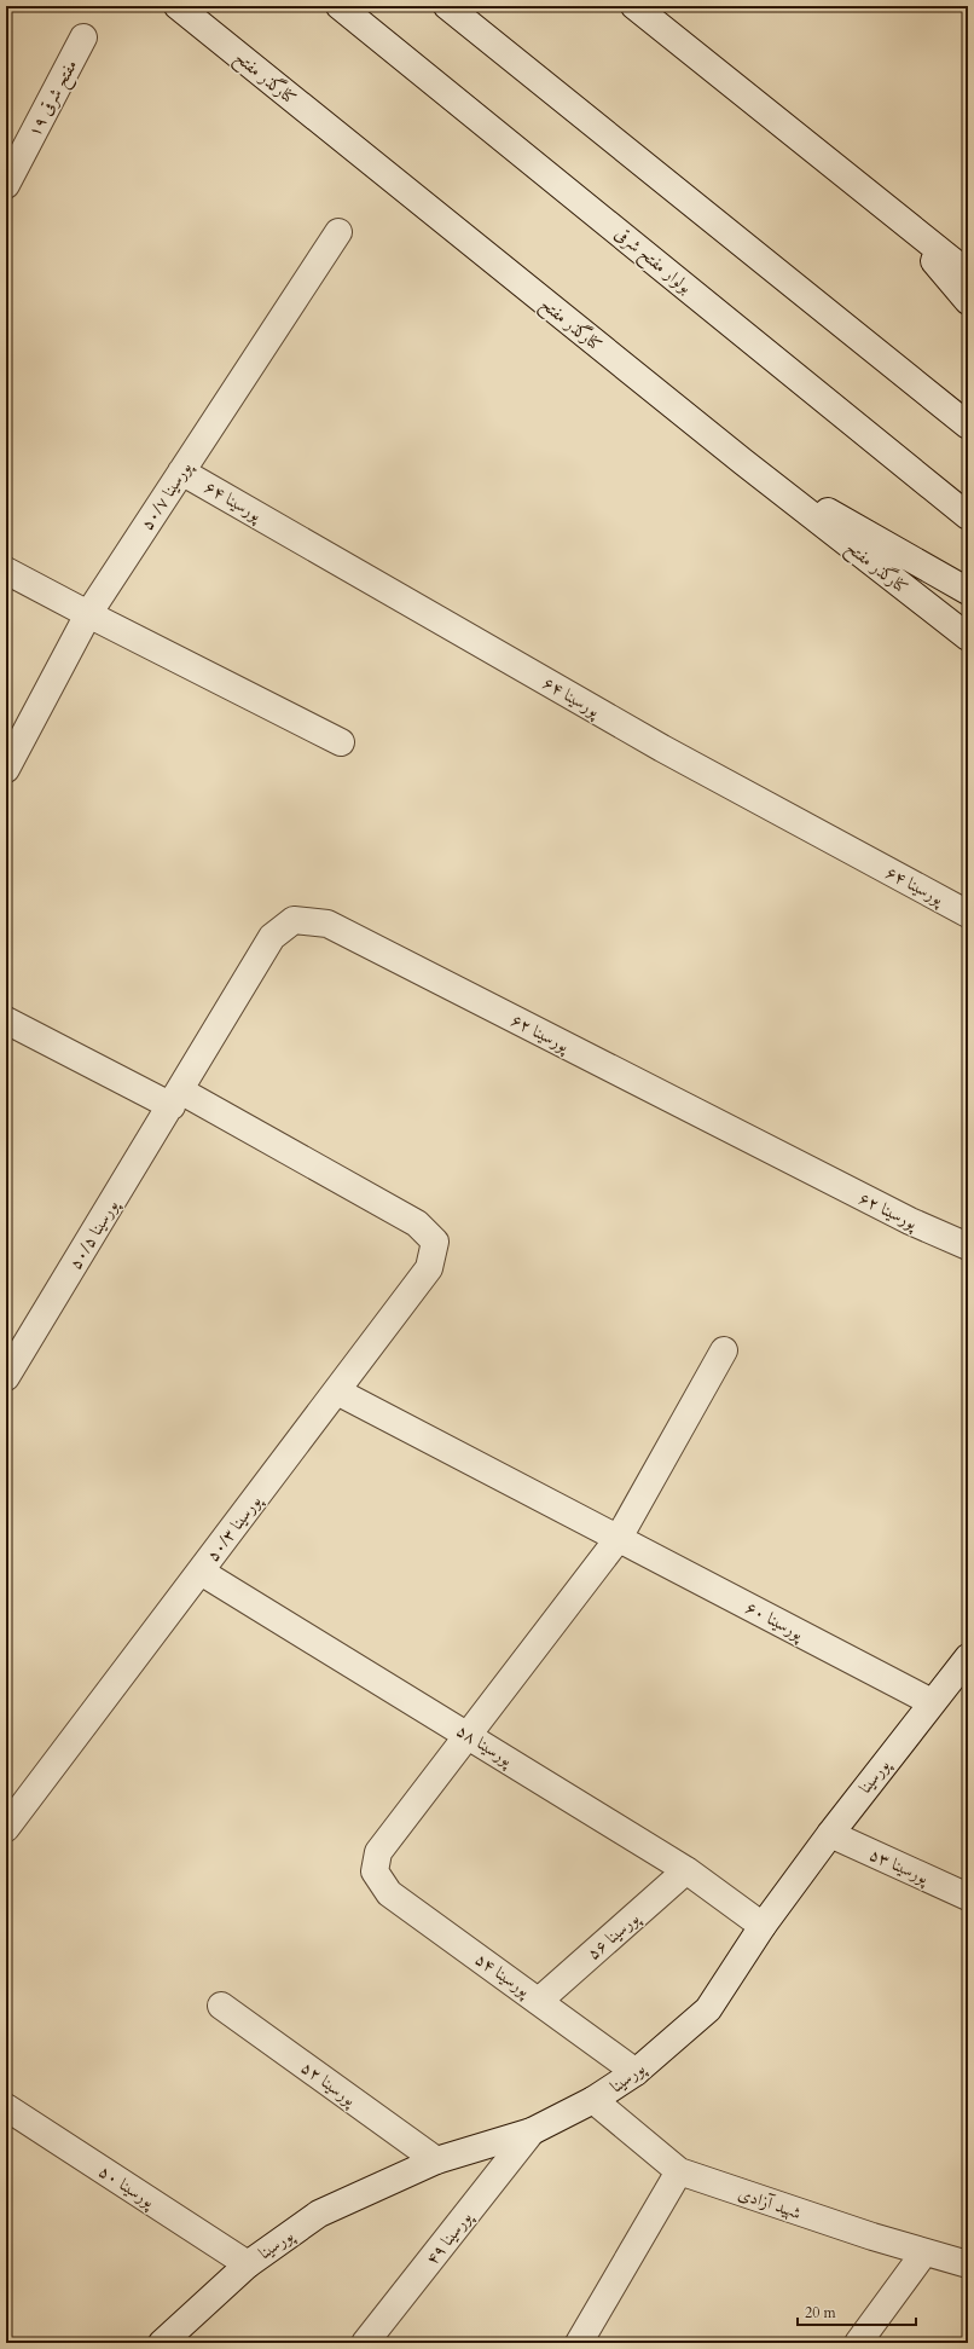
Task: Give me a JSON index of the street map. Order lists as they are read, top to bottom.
{
  "streets": {
    "street": [
      "کنارگذر مفتح",
      "مفتح شرقی ۱۹",
      "بولوار مفتح شرقی",
      "پورسینا ۵۰/۷",
      "پورسینا ۶۴",
      "پورسینا ۶۲",
      "پورسینا ۵۰/۵",
      "پورسینا ۵۰/۳",
      "پورسینا ۶۰",
      "پورسینا ۵۸",
      "پورسینا",
      "پورسینا ۵۳",
      "پورسینا ۵۶",
      "پورسینا ۵۴",
      "پورسینا ۵۲",
      "پورسینا ۵۰",
      "شهید آزادی",
      "پورسینا ۴۹"
    ]
  },
  "crossings": [
    ["پورسینا ۵۰/۷", "پورسینا ۶۴"],
    ["پورسینا ۶۲", "پورسینا ۵۰/۵"],
    ["پورسینا ۶۲", "پورسینا ۵۰/۳"],
    ["پورسینا ۵۰/۵", "پورسینا ۵۰/۳"],
    ["پورسینا ۵۰/۳", "پورسینا ۶۰"],
    ["پورسینا ۵۰/۳", "پورسینا ۵۸"],
    ["پورسینا ۶۰", "پورسینا"],
    ["پورسینا ۵۸", "پورسینا"],
    ["پورسینا ۵۸", "پورسینا ۵۶"],
    ["پورسینا ۵۸", "پورسینا ۵۴"],
    ["پورسینا", "پورسینا ۵۳"],
    ["پورسینا", "پورسینا ۵۴"],
    ["پورسینا", "پورسینا ۵۲"],
    ["پورسینا", "پورسینا ۵۰"],
    ["پورسینا", "شهید آزادی"],
    ["پورسینا", "پورسینا ۴۹"],
    ["پورسینا ۵۶", "پورسینا ۵۴"]
  ],
  "scale_bar": "20 m"
}
